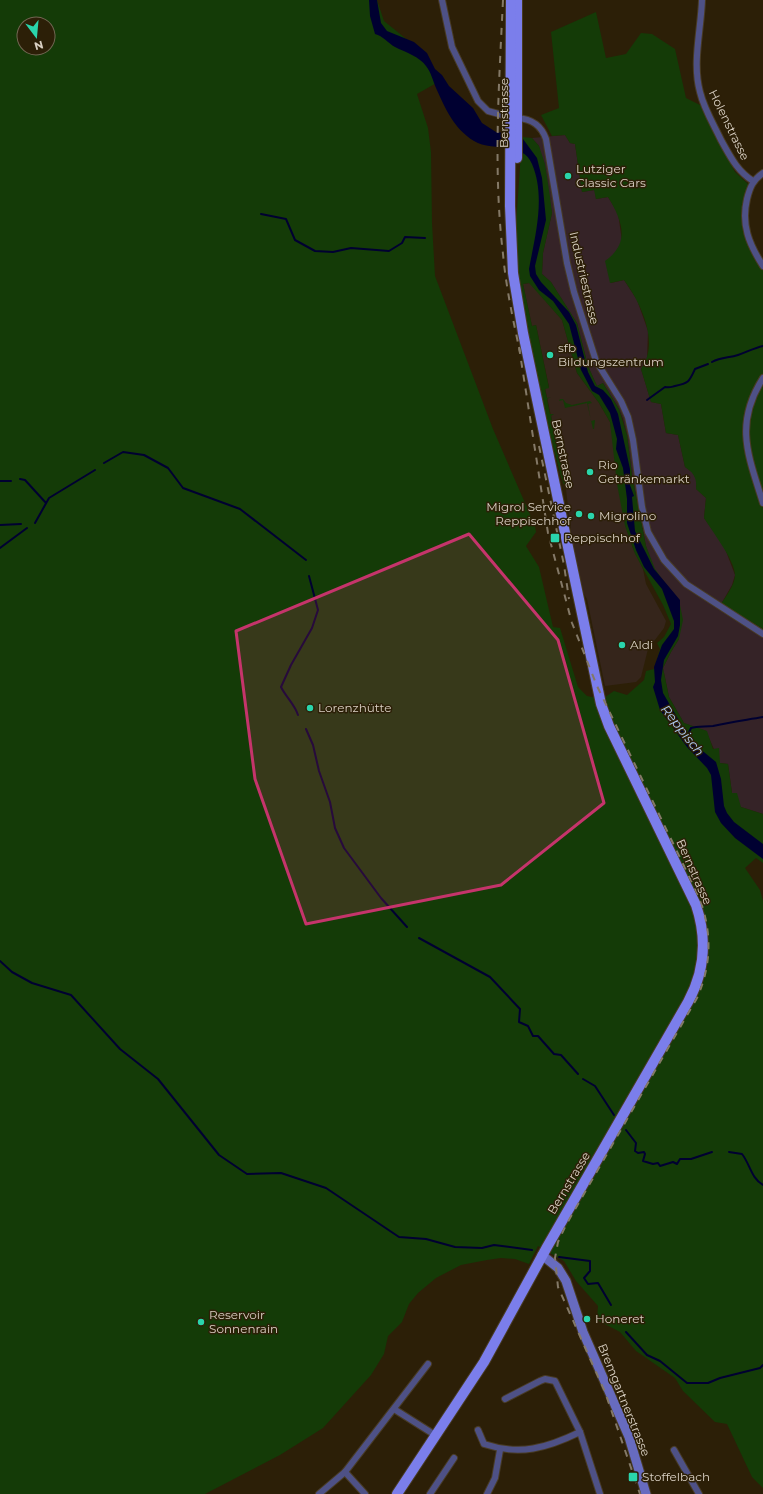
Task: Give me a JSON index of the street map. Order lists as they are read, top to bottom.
{
  "streets": {
    "main road": ["Bernstrasse", "Bremgartnerstrasse"],
    "street": ["Holenstrasse", "Industriestrasse"]
  },
  "crossings": [
    ["Bernstrasse", "Industriestrasse"],
    ["Bernstrasse", "Bremgartnerstrasse"]
  ],
  "water": ["Reppisch"],
  "places": {
    "other": [
      "Lutziger Classic Cars",
      "sfb Bildungszentrum",
      "Rio Getränkemarkt",
      "Migrol Service Reppischhof",
      "Migrolino",
      "Aldi",
      "Lorenzhütte",
      "Honeret",
      "Reservoir Sonnenrain"
    ],
    "transit": ["Reppischhof", "Stoffelbach"]
  },
  "north": "bottom"
}
